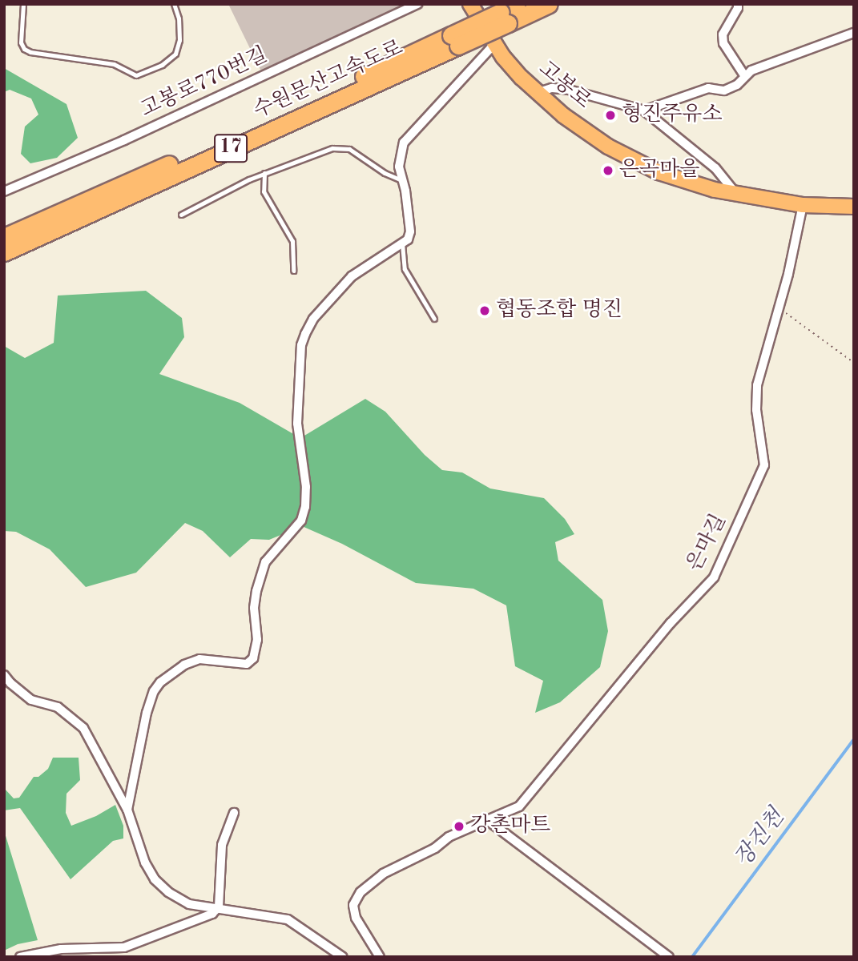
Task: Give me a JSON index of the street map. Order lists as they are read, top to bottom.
{
  "streets": {
    "highway": ["수원문산고속도로", "17"],
    "main road": ["고봉로"],
    "street": ["고봉로770번길", "은마길"]
  },
  "crossings": [
    ["고봉로", "은마길"]
  ],
  "water": ["장진천"],
  "places": [
    "형진주유소",
    "은곡마을",
    "협동조합 명진",
    "강촌마트"
  ]
}
